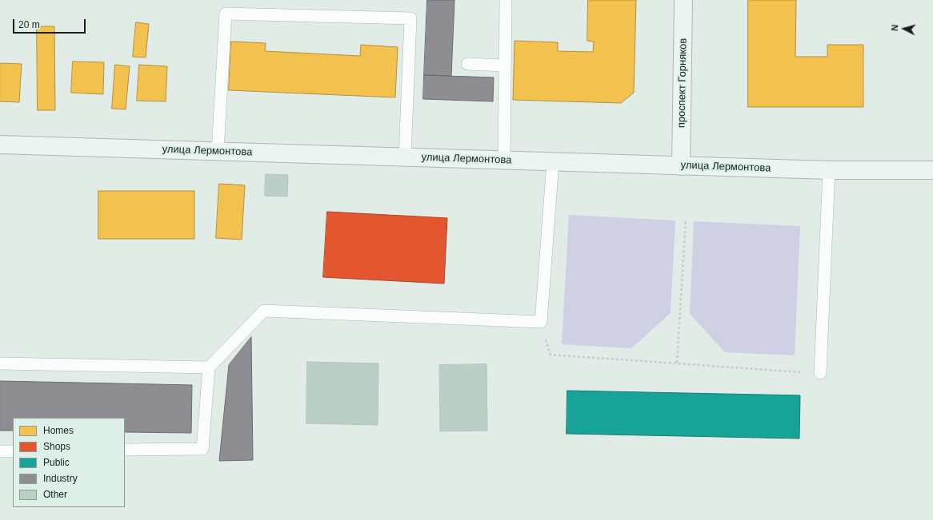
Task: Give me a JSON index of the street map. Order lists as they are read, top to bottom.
{
  "streets": {
    "main road": ["проспект Горняков", "улица Лермонтова"]
  },
  "crossings": [
    ["проспект Горняков", "улица Лермонтова"]
  ],
  "legend": [
    "Homes",
    "Shops",
    "Public",
    "Industry",
    "Other"
  ],
  "scale_bar": "20 m",
  "north": "left"
}
